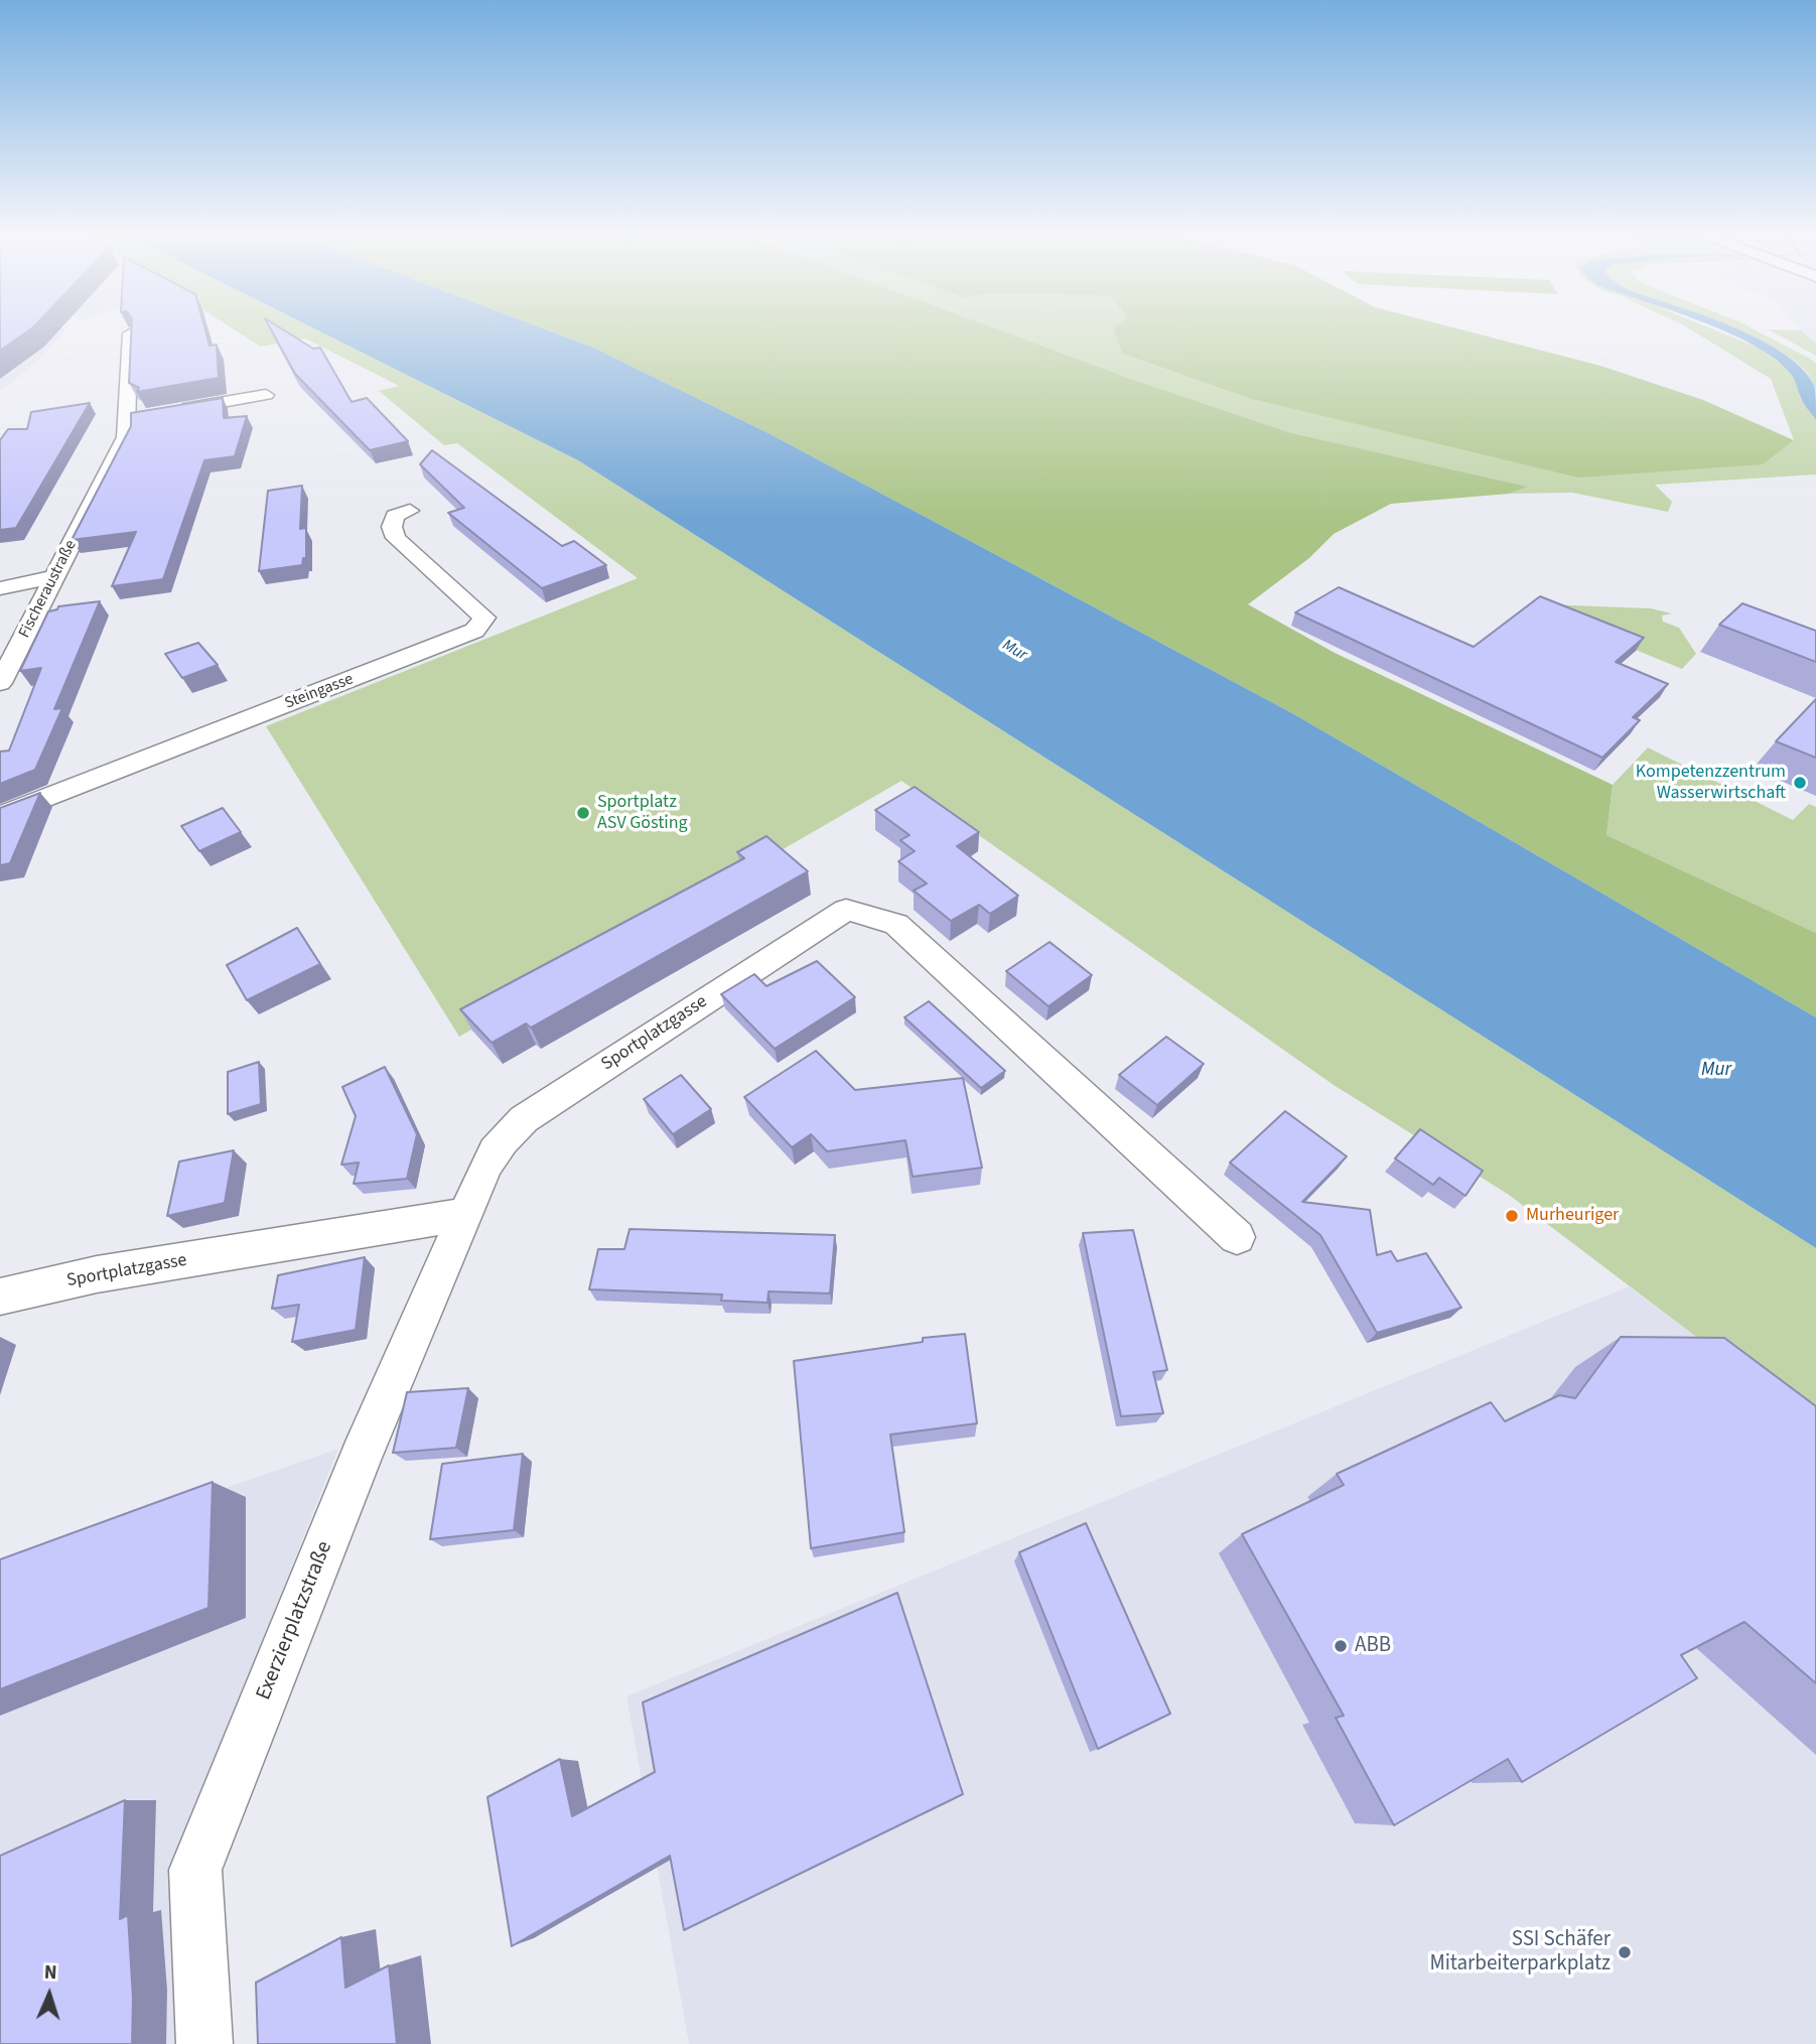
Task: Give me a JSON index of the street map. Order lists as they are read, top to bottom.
{
  "streets": {
    "street": [
      "Fischeraustraße",
      "Steingasse",
      "Sportplatzgasse",
      "Exerzierplatzstraße"
    ]
  },
  "crossings": [
    ["Sportplatzgasse", "Exerzierplatzstraße"]
  ],
  "water": ["Mur"],
  "places": [
    "Kompetenzzentrum Wasserwirtschaft",
    "Sportplatz ASV Gösting",
    "Murheuriger",
    "ABB",
    "SSI Schäfer Mitarbeiterparkplatz"
  ],
  "north": "top"
}
